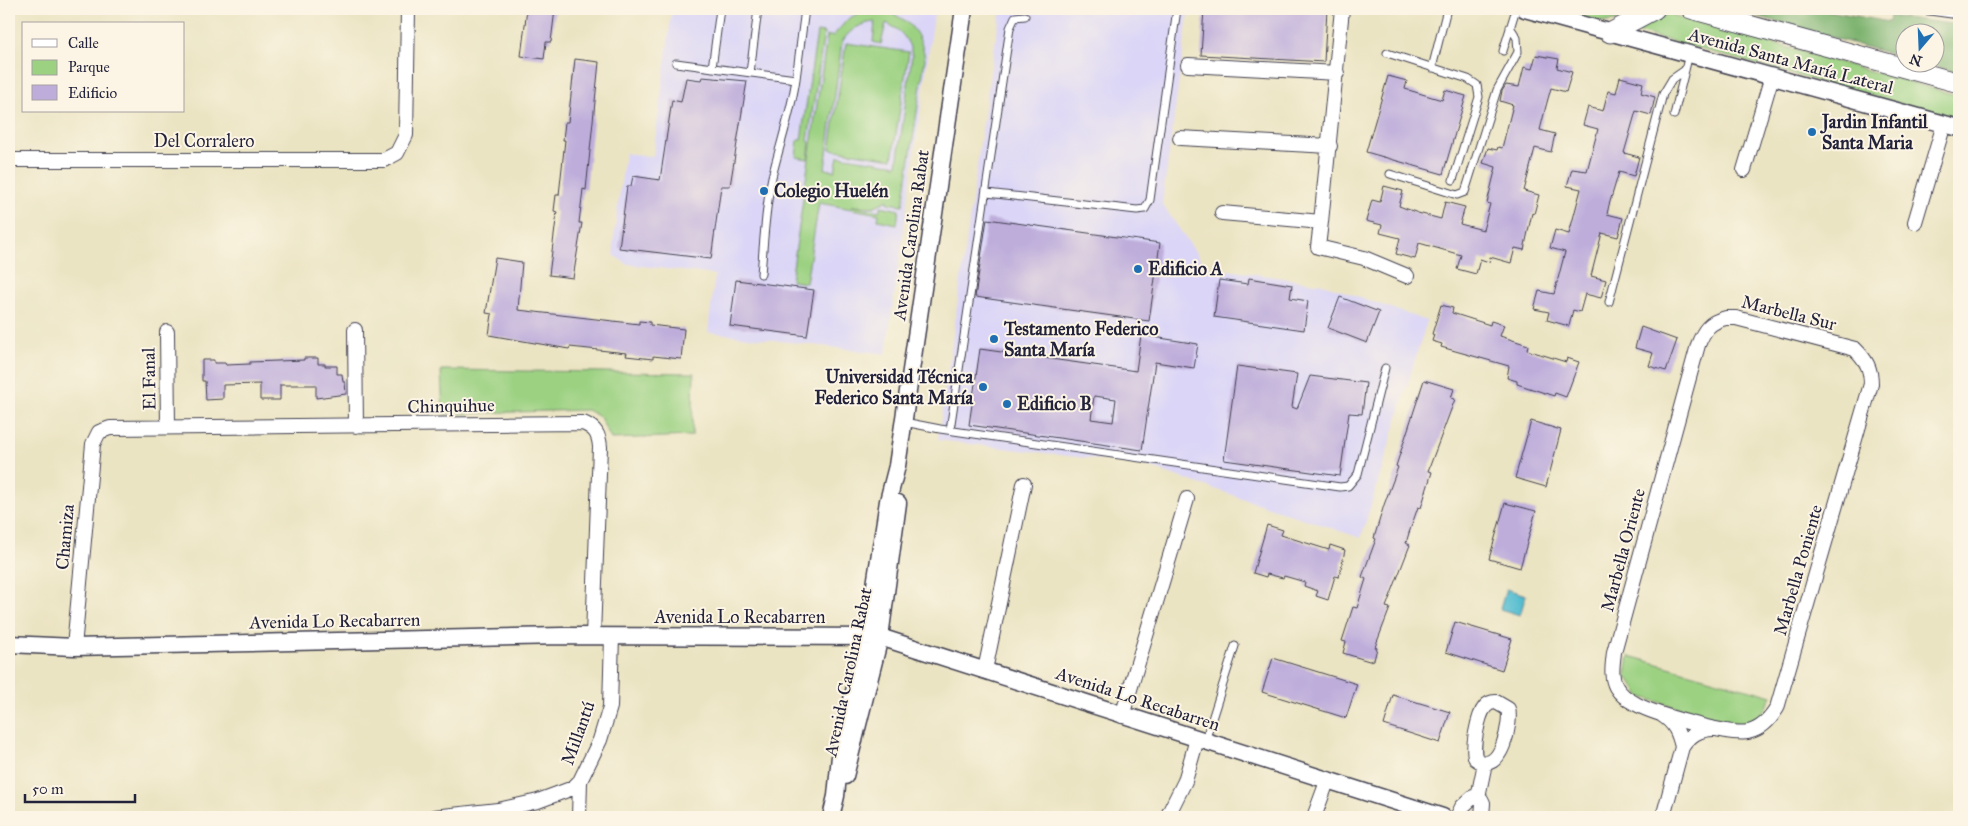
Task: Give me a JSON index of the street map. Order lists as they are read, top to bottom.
{
  "streets": {
    "street": [
      "Avenida Santa María Lateral",
      "Del Corralero",
      "Avenida Carolina Rabat",
      "Marbella Sur",
      "El Fanal",
      "Chinquihue",
      "Chamiza",
      "Marbella Oriente",
      "Marbella Poniente",
      "Avenida Lo Recabarren",
      "Millantú"
    ]
  },
  "crossings": [
    ["Avenida Carolina Rabat", "Avenida Lo Recabarren"],
    ["Marbella Sur", "Marbella Oriente"],
    ["Marbella Sur", "Marbella Poniente"],
    ["El Fanal", "Chinquihue"],
    ["Chinquihue", "Chamiza"],
    ["Chinquihue", "Avenida Lo Recabarren"],
    ["Chamiza", "Avenida Lo Recabarren"],
    ["Marbella Oriente", "Marbella Poniente"],
    ["Avenida Lo Recabarren", "Millantú"]
  ],
  "places": [
    "Jardin Infantil Santa Maria",
    "Colegio Huelén",
    "Edificio A",
    "Testamento Federico Santa María",
    "Universidad Técnica Federico Santa María",
    "Edificio B"
  ],
  "legend": ["Calle", "Parque", "Edificio"],
  "scale_bar": "50 m",
  "north": "bottom"
}
